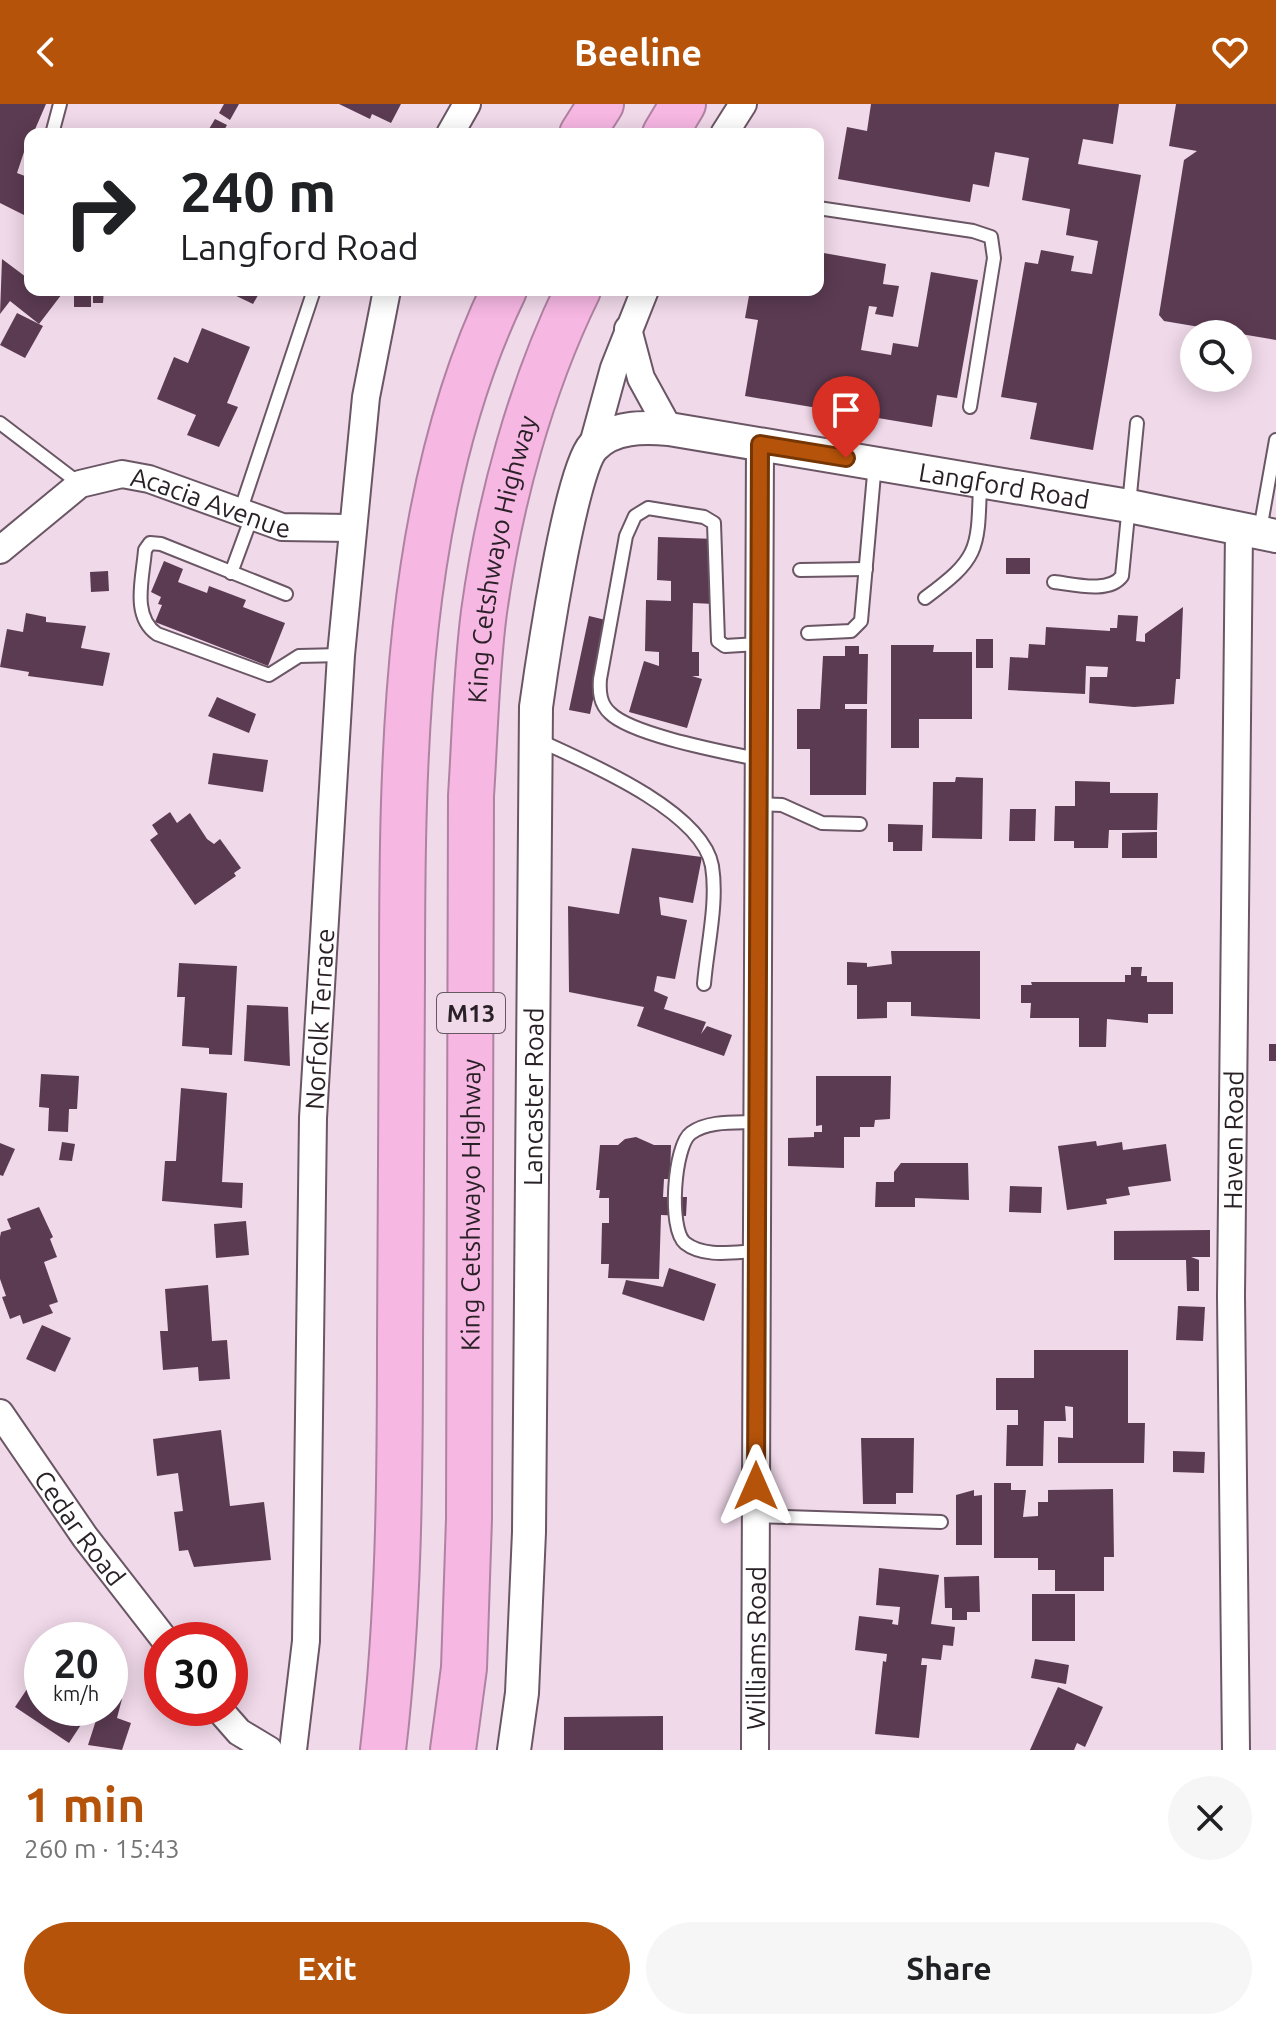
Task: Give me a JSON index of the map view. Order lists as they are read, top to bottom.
{
  "streets": {
    "highway": ["King Cetshwayo Highway", "M13"],
    "street": [
      "Langford Road",
      "Acacia Avenue",
      "Norfolk Terrace",
      "Lancaster Road",
      "Haven Road",
      "Cedar Road",
      "Williams Road"
    ]
  },
  "crossings": [
    ["Langford Road", "Lancaster Road"],
    ["Langford Road", "Haven Road"],
    ["Langford Road", "Williams Road"],
    ["Acacia Avenue", "Norfolk Terrace"]
  ],
  "page": {
    "header": "Beeline",
    "turn": ["240 m", "Langford Road"],
    "speed": "20 km/h",
    "limit": "30",
    "heading": ["1 min", "260 m · 15:43"],
    "buttons": ["Exit", "Share"]
  }
}
